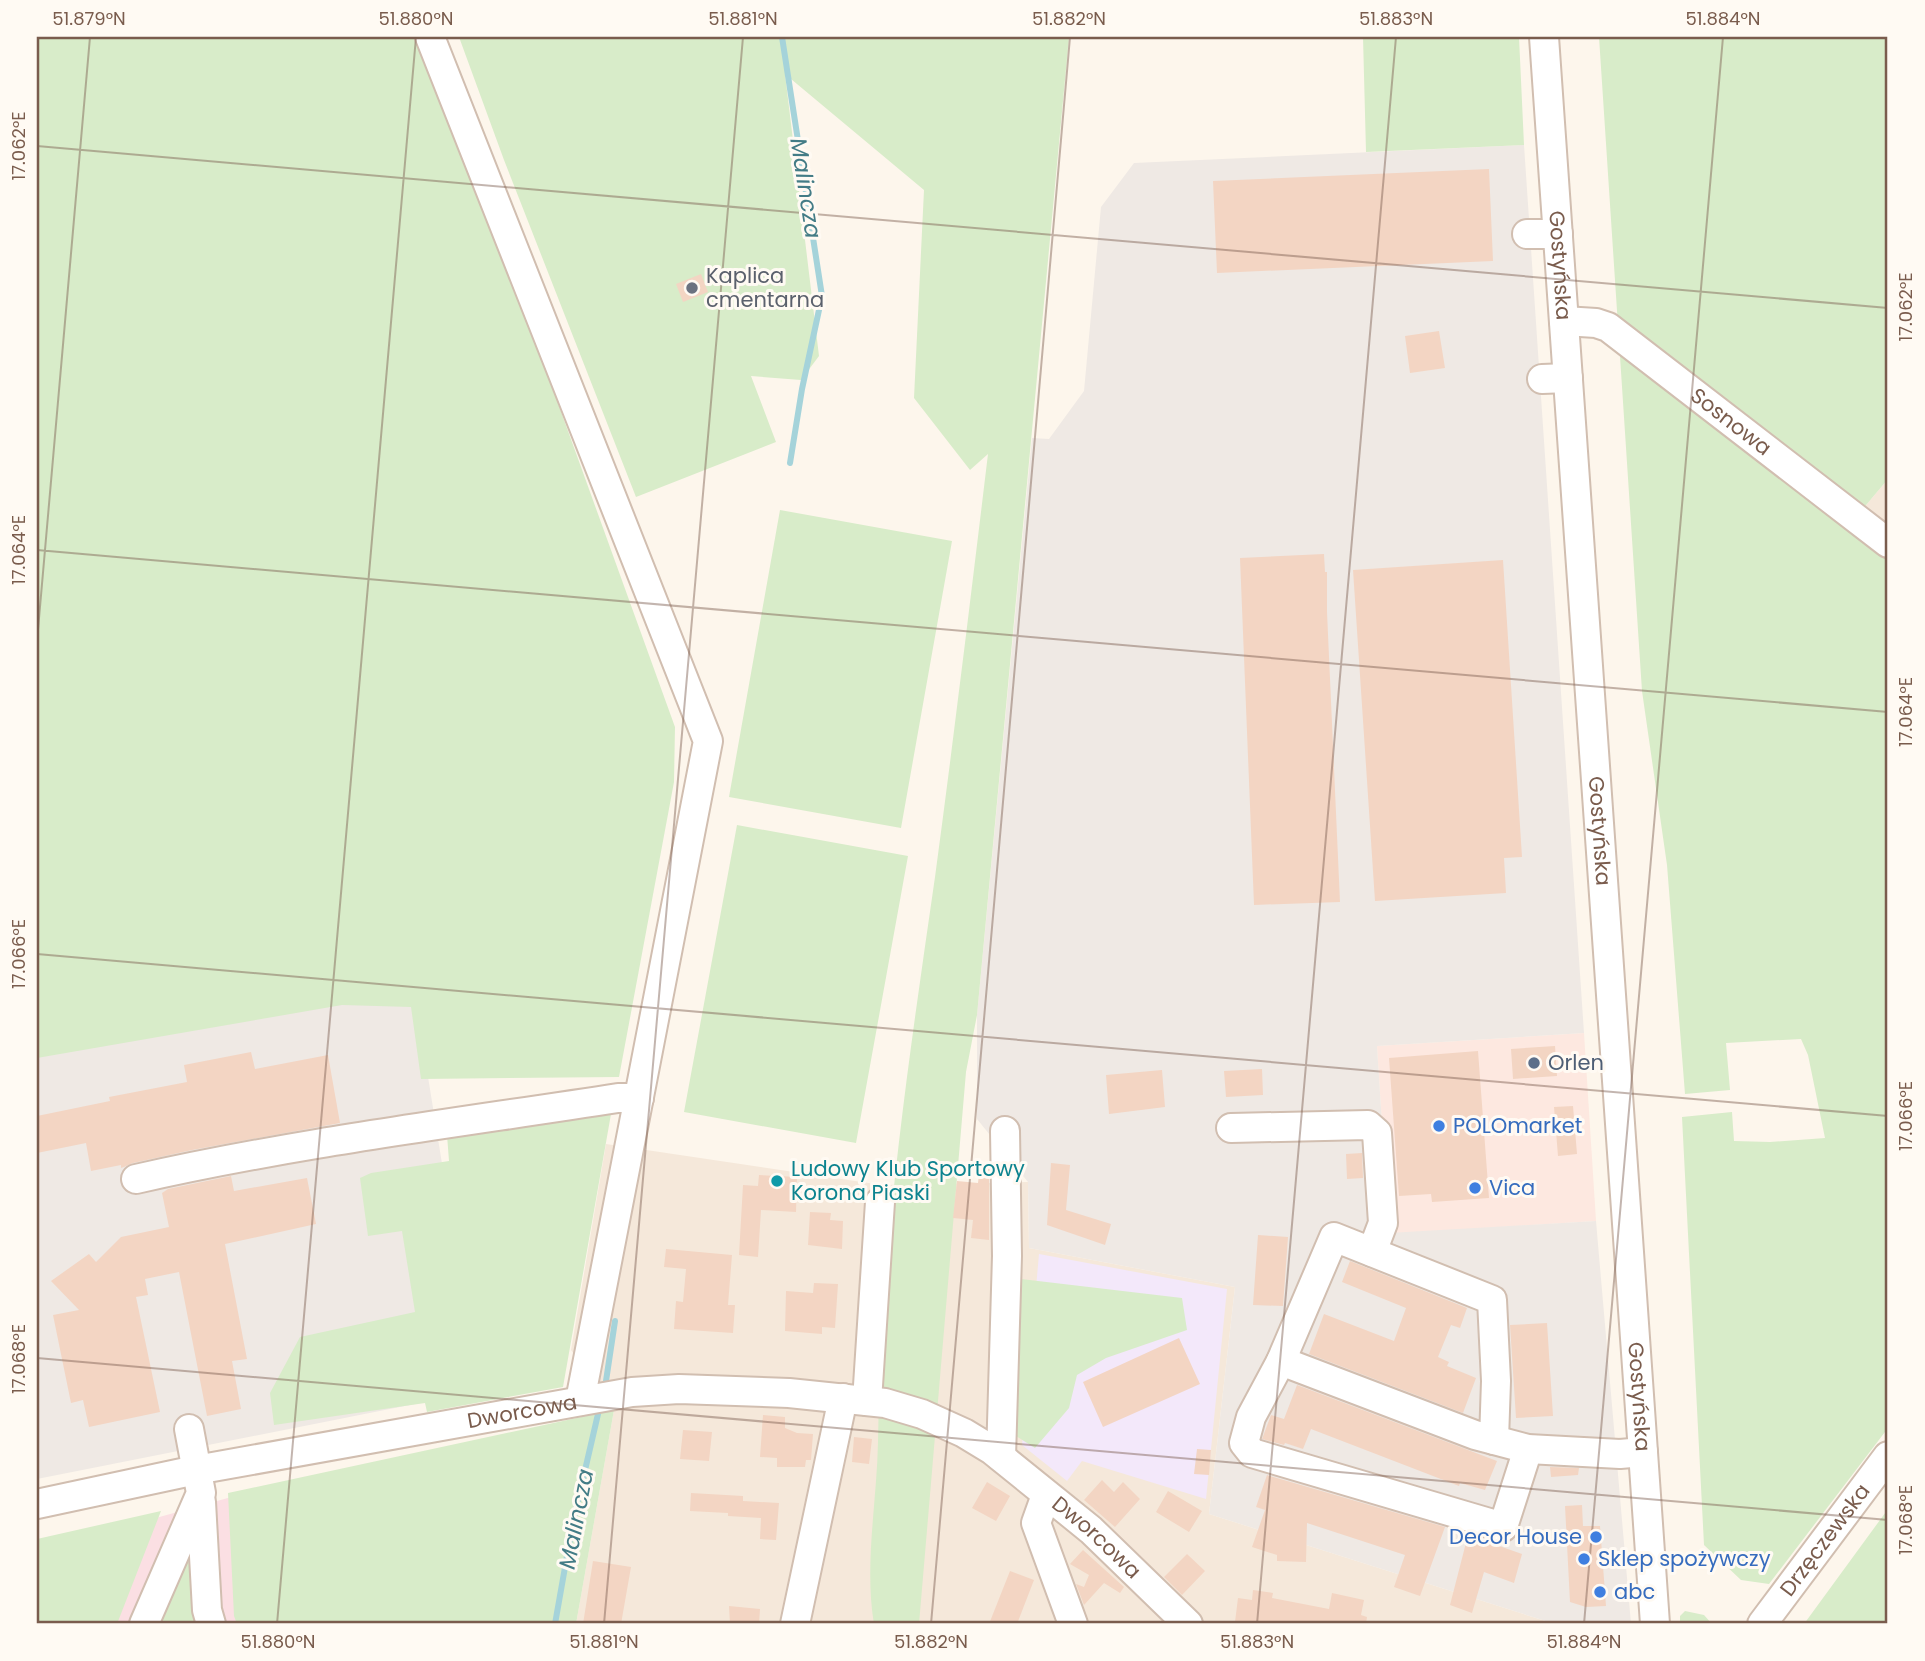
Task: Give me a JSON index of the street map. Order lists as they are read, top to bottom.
{
  "streets": {
    "street": [
      "Gostyńska",
      "Sosnowa",
      "Dworcowa",
      "Drzęczewska"
    ]
  },
  "crossings": [
    ["Gostyńska", "Sosnowa"]
  ],
  "water": ["Malincza"],
  "places": [
    "Kaplica cmentarna",
    "Orlen",
    "POLOmarket",
    "Ludowy Klub Sportowy Korona Piaski",
    "Vica",
    "Decor House",
    "Sklep spożywczy",
    "abc"
  ],
  "coordinates": [
    "51.879°N",
    "51.880°N",
    "51.881°N",
    "51.882°N",
    "51.883°N",
    "51.884°N",
    "17.062°E",
    "17.064°E",
    "17.066°E",
    "17.068°E"
  ]
}
